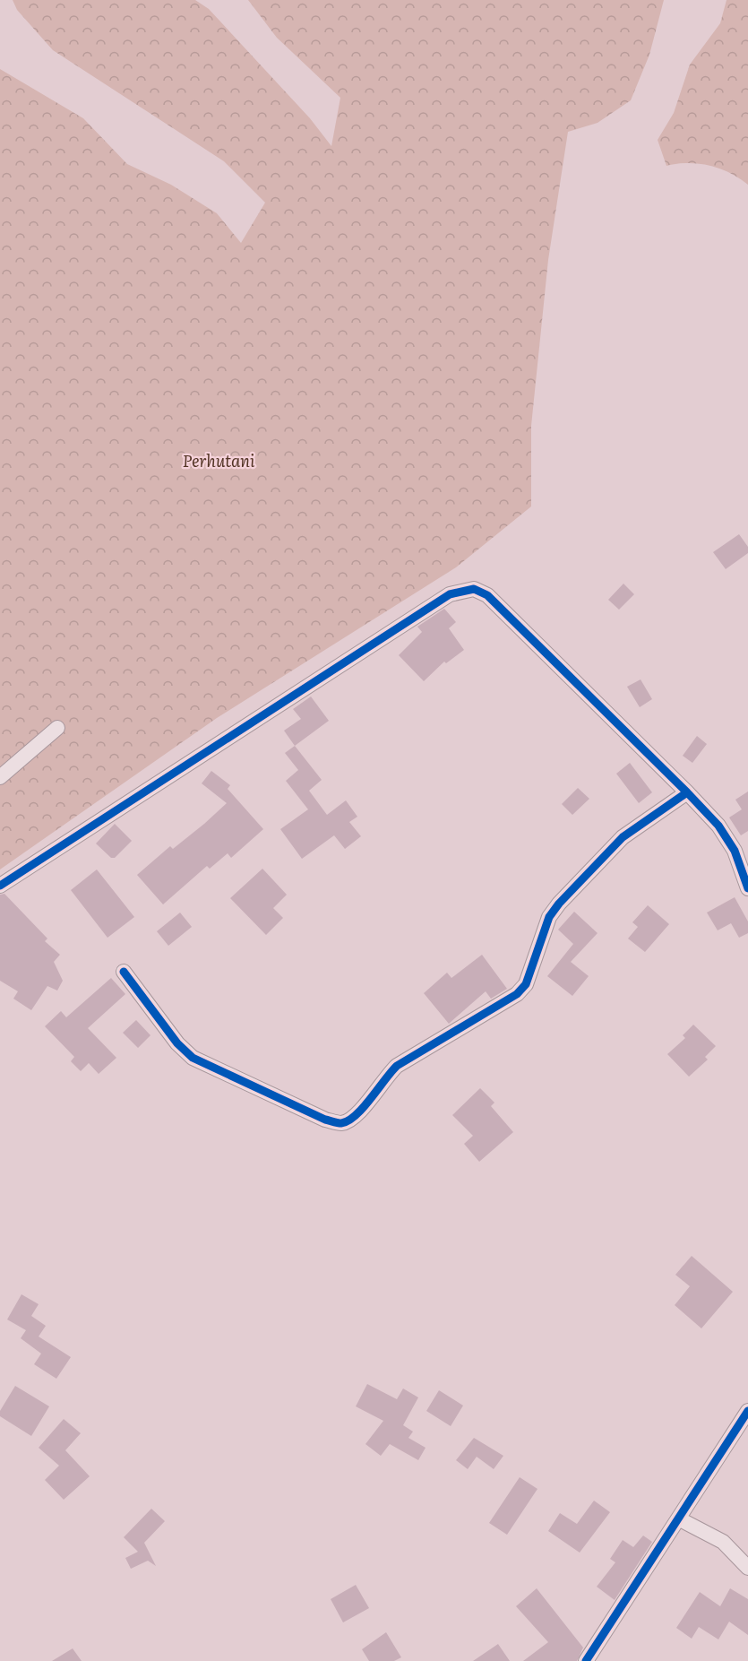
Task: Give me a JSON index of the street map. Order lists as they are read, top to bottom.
{
  "parks": ["Perhutani"]
}
